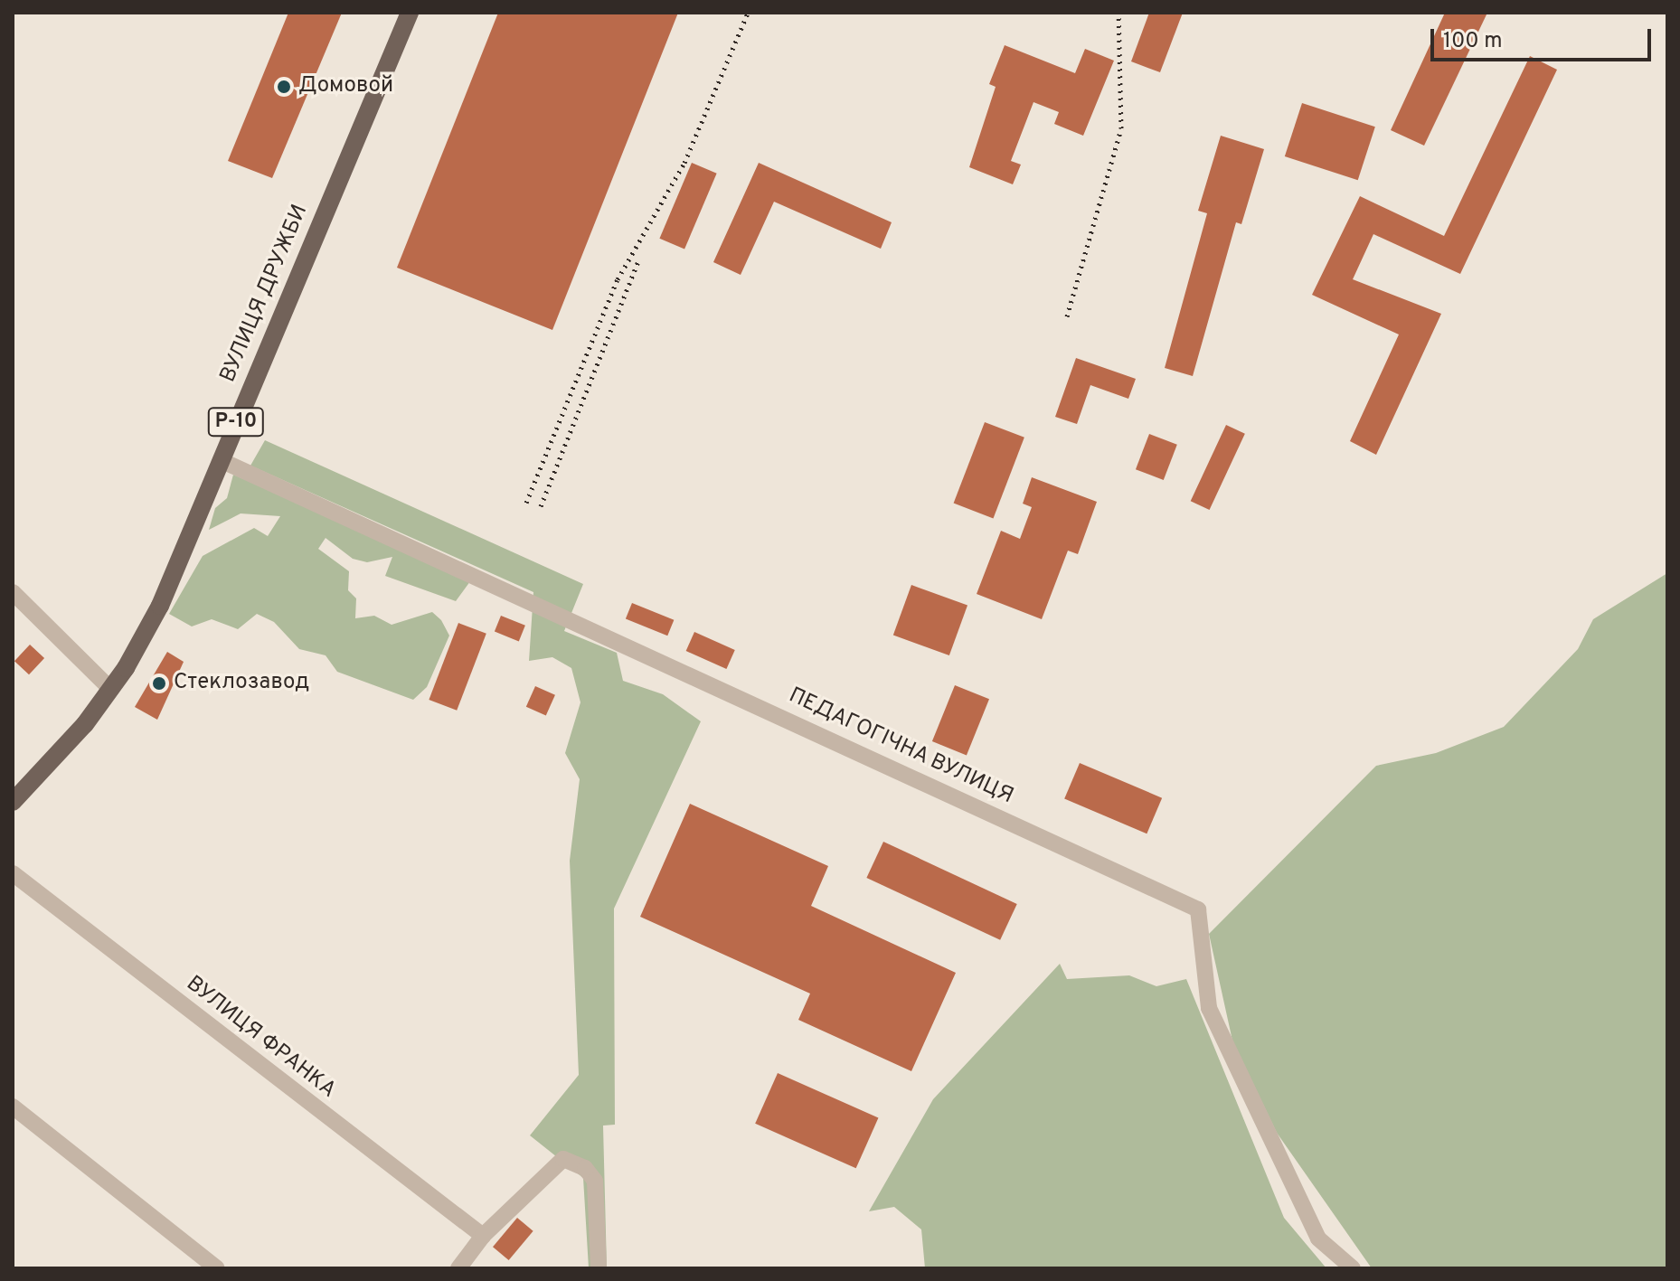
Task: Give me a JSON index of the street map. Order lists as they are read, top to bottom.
{
  "streets": {
    "main road": ["ВУЛИЦЯ ДРУЖБИ", "Р-10"],
    "street": ["ПЕДАГОГІЧНА ВУЛИЦЯ", "ВУЛИЦЯ ФРАНКА"]
  },
  "crossings": [
    ["ВУЛИЦЯ ДРУЖБИ", "ПЕДАГОГІЧНА ВУЛИЦЯ"]
  ],
  "places": ["Домовой", "Стеклозавод"],
  "scale_bar": "100 m"
}
